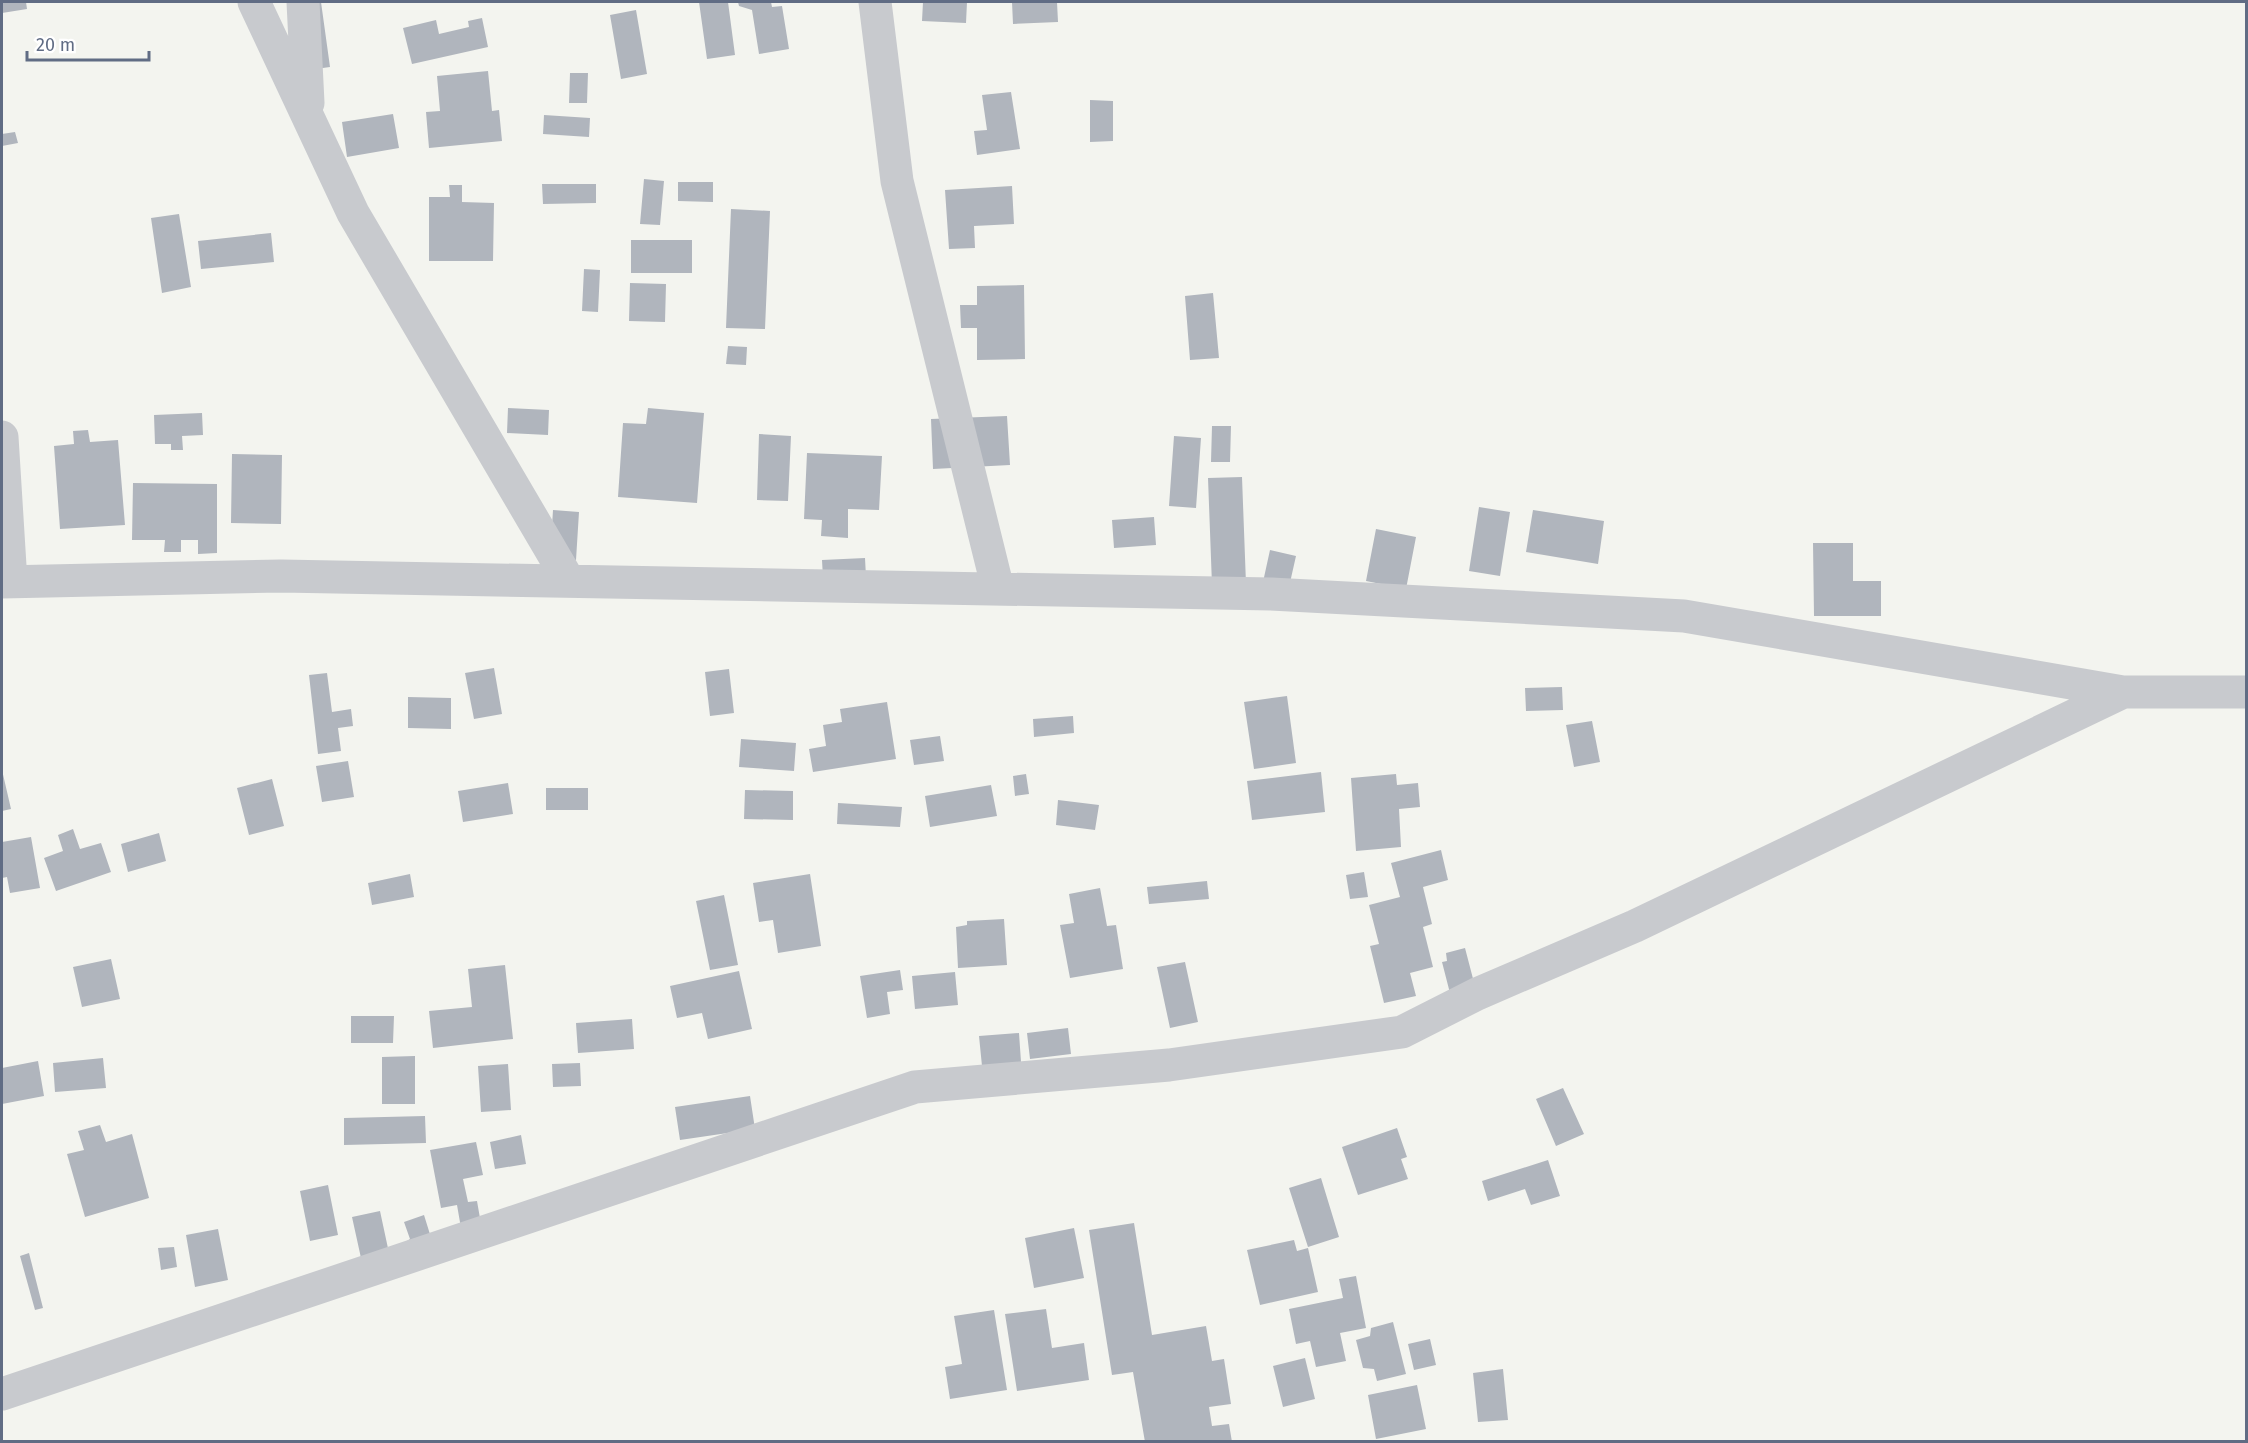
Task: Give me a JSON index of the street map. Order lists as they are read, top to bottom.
{
  "scale_bar": "20 m"
}
